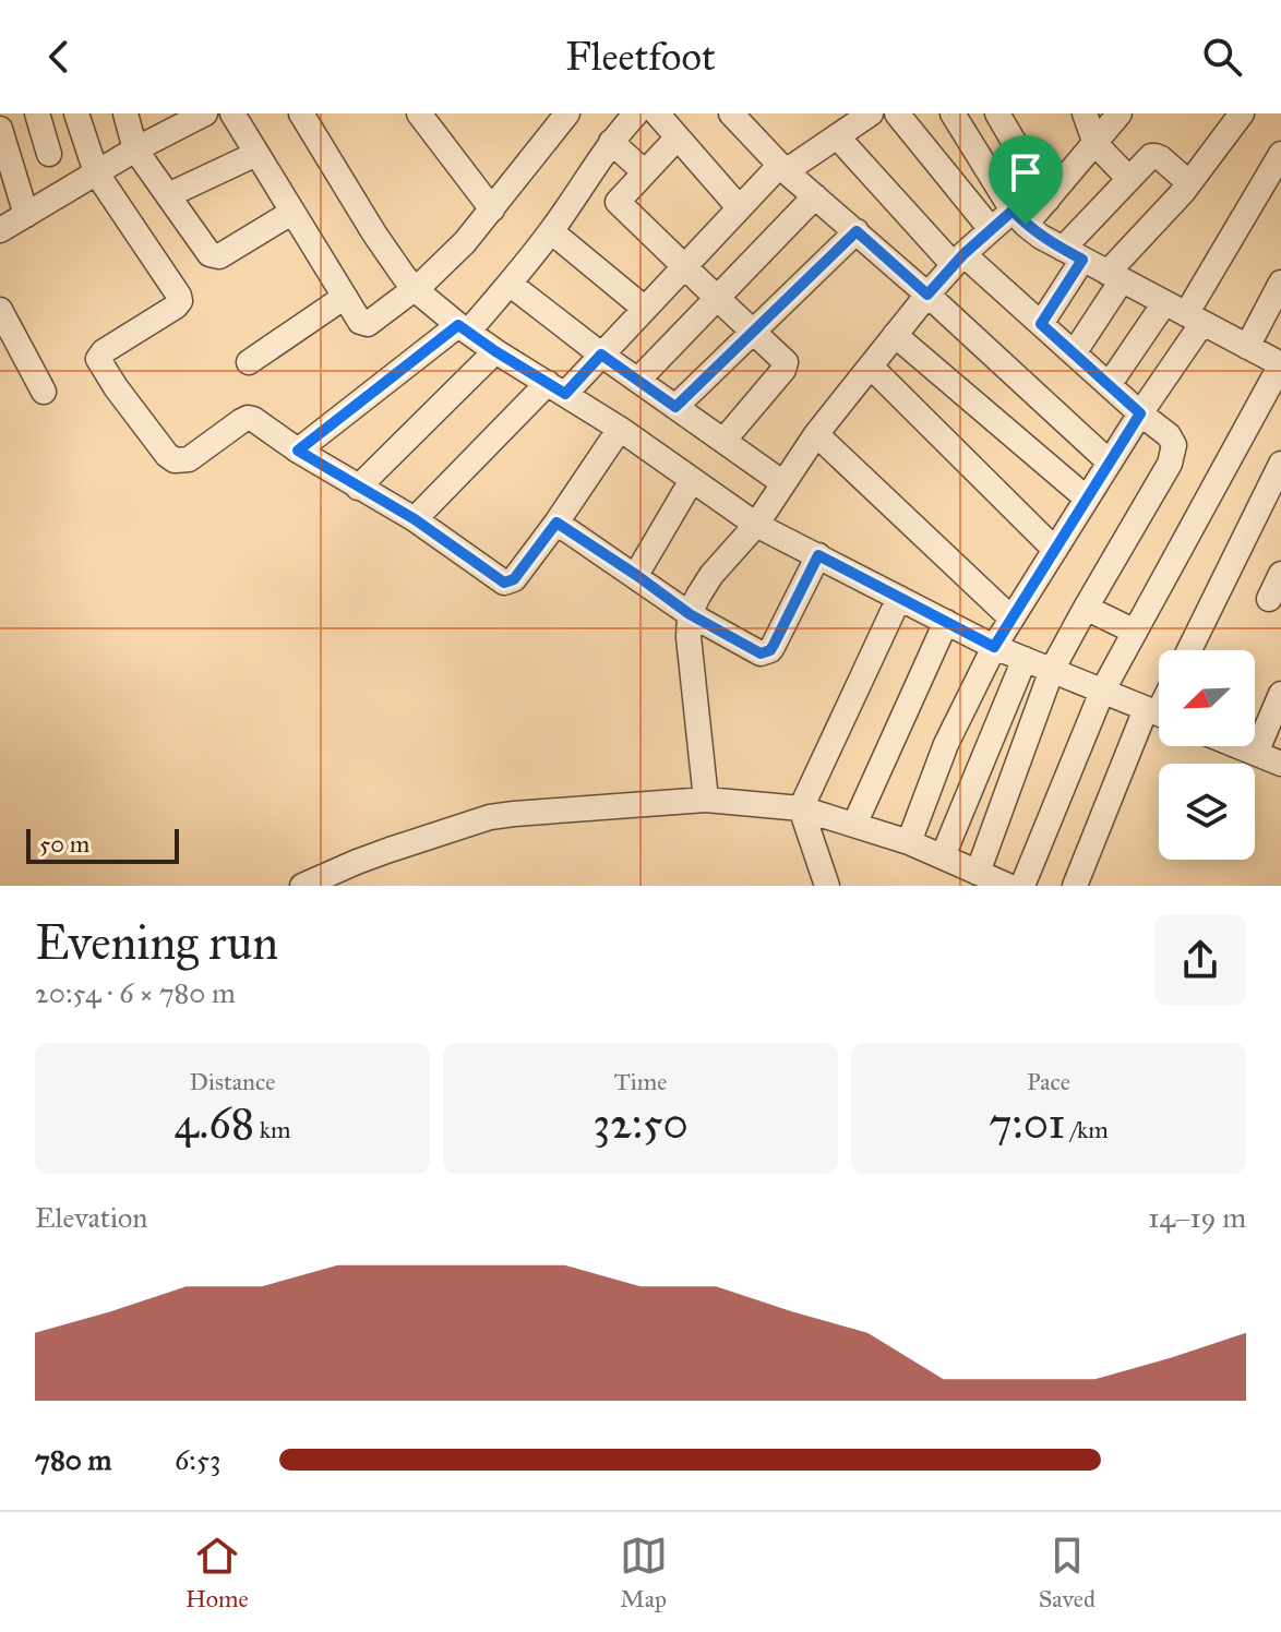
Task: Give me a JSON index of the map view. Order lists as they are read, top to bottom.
{
  "scale_bar": "50 m",
  "north": "bottom left",
  "page": {
    "header": "Fleetfoot",
    "scale": "50 m",
    "heading": ["Evening run", "20:54 · 6 × 780 m"],
    "stats": [
      ["Distance", "4.68 km"],
      ["Time", "32:50"],
      ["Pace", "7:01 /km"]
    ],
    "chart": ["Elevation", "14–19 m"],
    "list": [
      {
        "name": "780 m",
        "note": "6:53"
      }
    ],
    "tabs": ["Home", "Map", "Saved"]
  }
}
